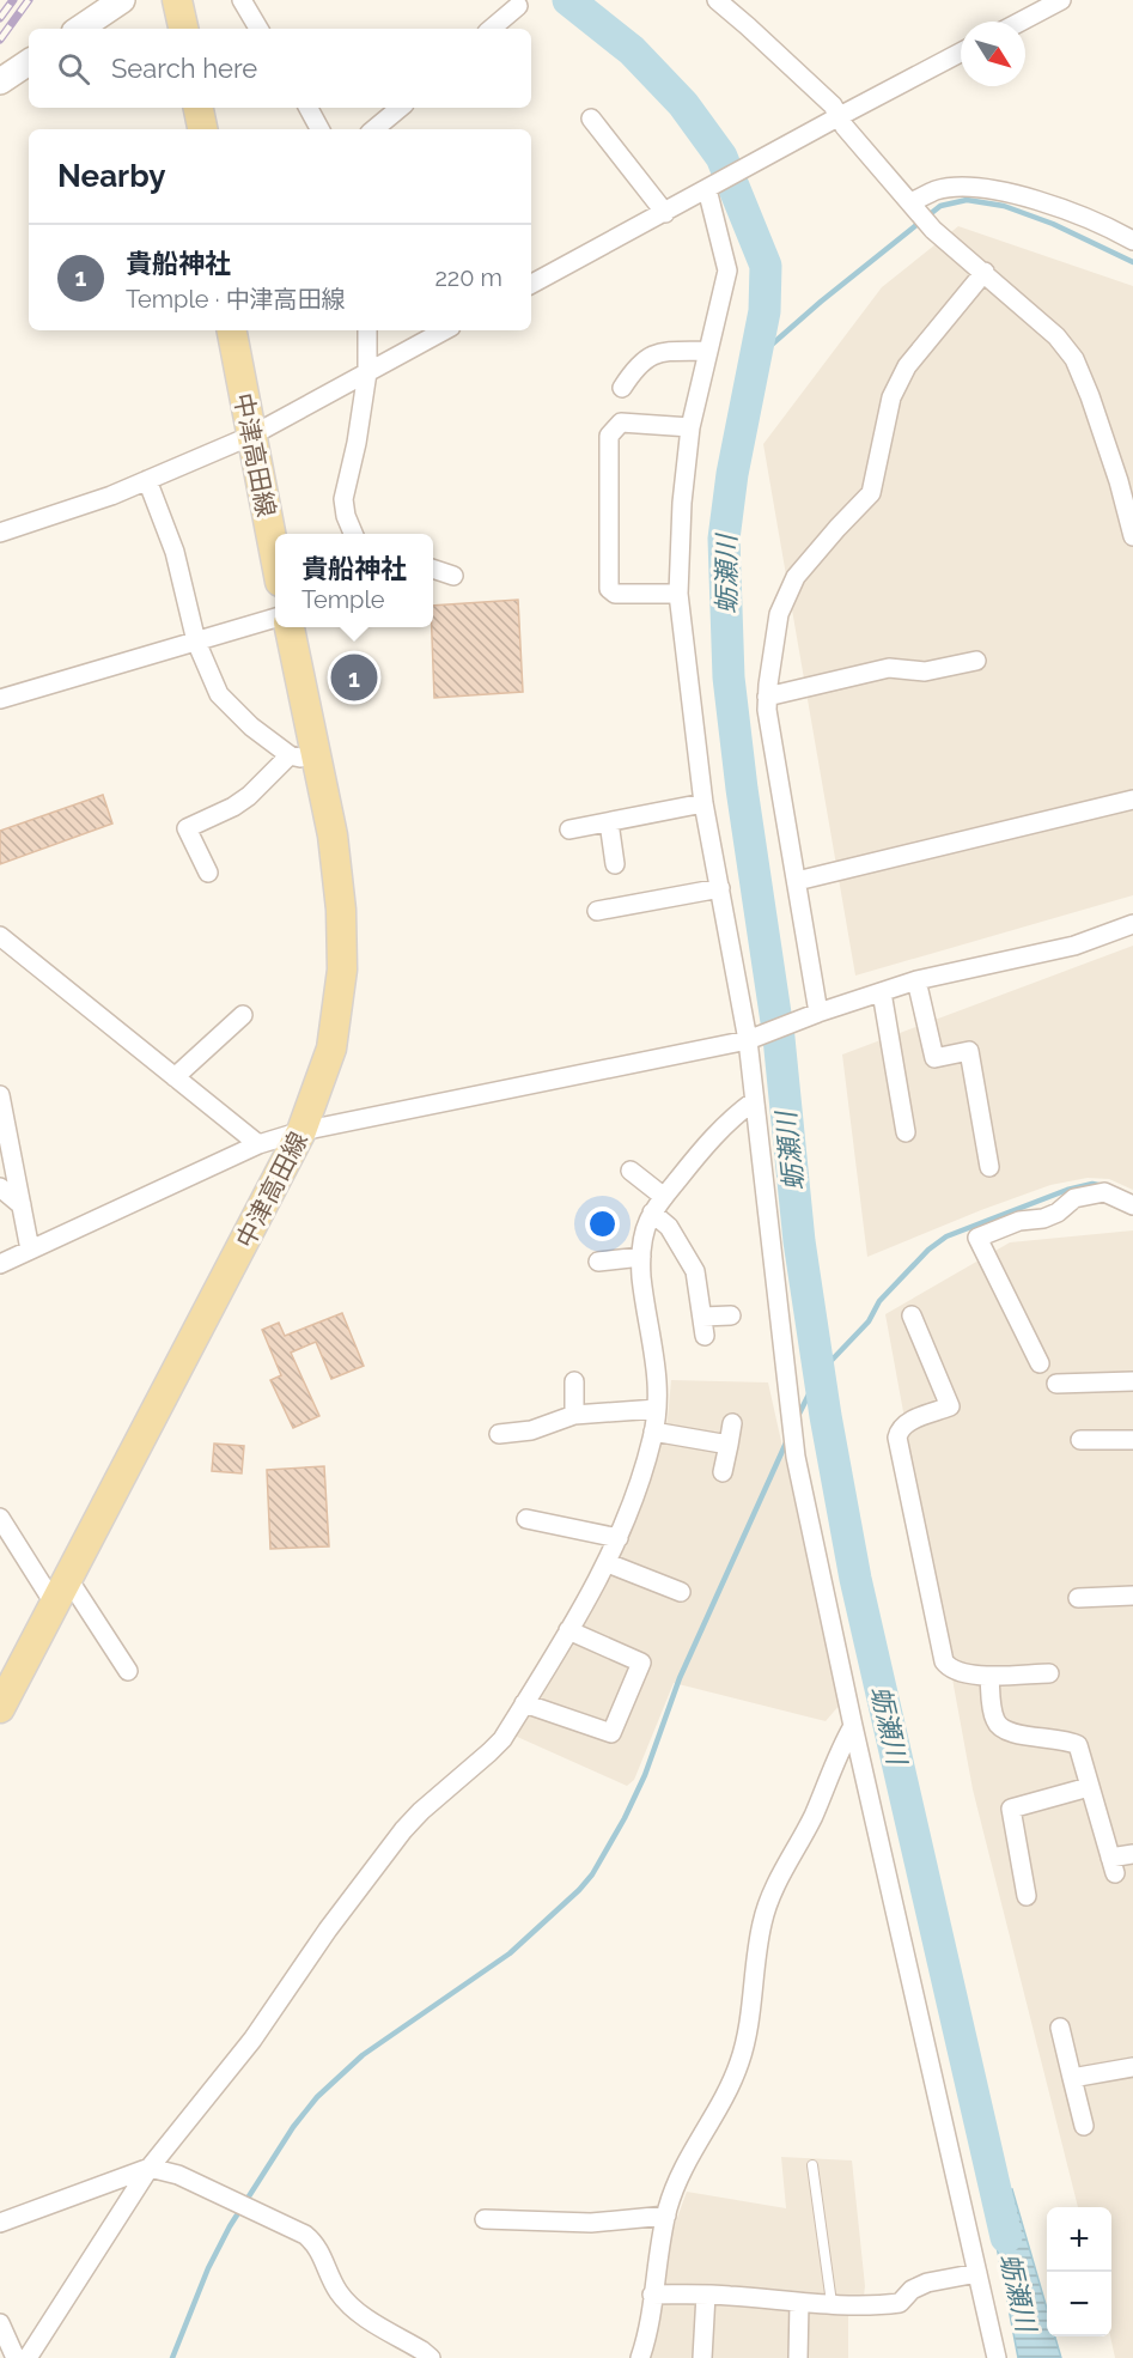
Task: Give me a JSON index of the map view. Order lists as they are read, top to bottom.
{
  "streets": {
    "main road": ["中津高田線"]
  },
  "water": ["蛎瀬川"],
  "north": "bottom right",
  "page": {
    "search": "Search here",
    "heading": "Nearby",
    "list": [
      {
        "mark": "1",
        "name": "貴船神社",
        "note": "Temple · 中津高田線",
        "value": "220 m"
      }
    ],
    "popup": ["貴船神社", "Temple"],
    "pins": "1",
    "map_buttons": ["+", "−"]
  }
}
